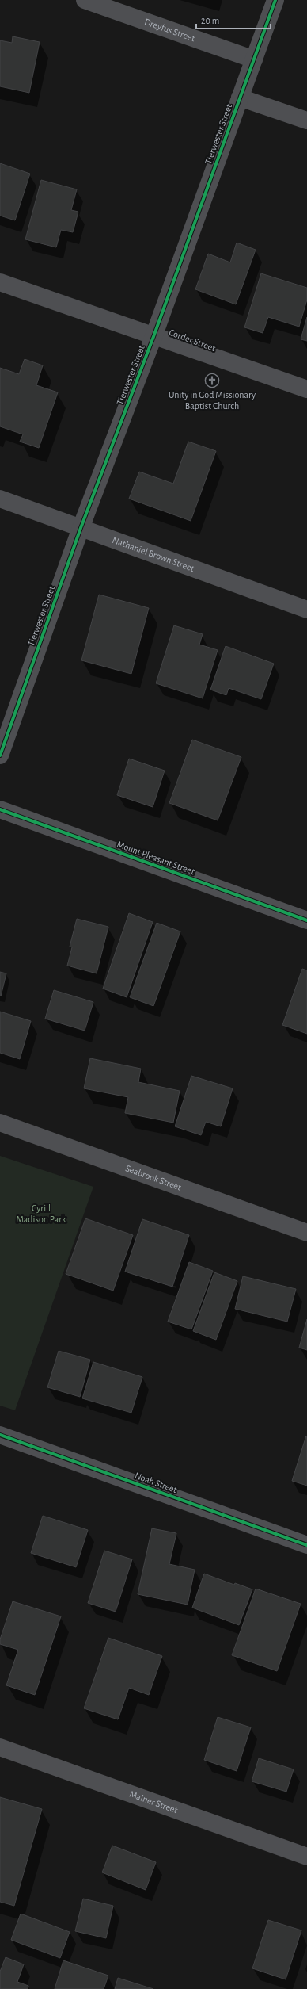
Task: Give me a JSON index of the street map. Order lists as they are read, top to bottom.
{
  "streets": {
    "street": [
      "Dreyfus Street",
      "Tierwester Street",
      "Corder Street",
      "Nathaniel Brown Street",
      "Mount Pleasant Street",
      "Seabrook Street",
      "Noah Street",
      "Mainer Street"
    ]
  },
  "crossings": [
    ["Dreyfus Street", "Tierwester Street"],
    ["Tierwester Street", "Corder Street"],
    ["Tierwester Street", "Nathaniel Brown Street"]
  ],
  "parks": ["Cyrill Madison Park"],
  "places": {
    "church": ["Unity in God Missionary Baptist Church"]
  },
  "scale_bar": "20 m"
}
